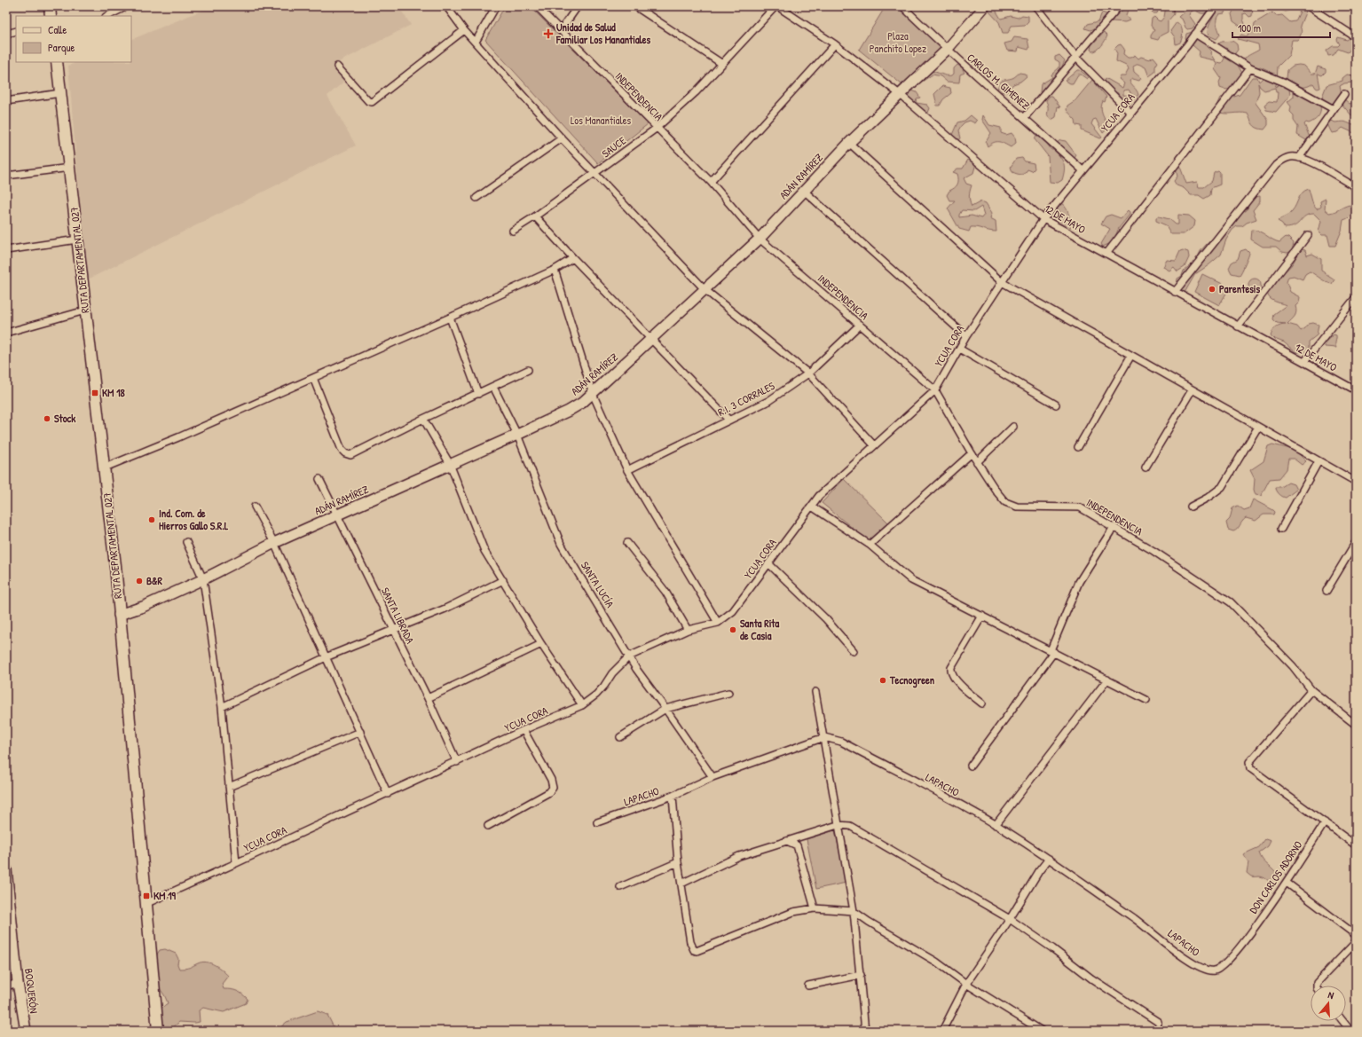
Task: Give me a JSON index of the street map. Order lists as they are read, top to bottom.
{
  "streets": {
    "main road": ["RUTA DEPARTAMENTAL 027"],
    "street": [
      "CARLOS M. GIMENEZ",
      "INDEPENDENCIA",
      "YCUA CORA",
      "SAUCE",
      "ADÁN RAMÍREZ",
      "12 DE MAYO",
      "R.I. 3 CORRALES",
      "SANTA LUCÍA",
      "SANTA LIBRADA",
      "LAPACHO",
      "DON CARLOS ADORNO",
      "BOQUERÓN"
    ]
  },
  "crossings": [
    ["CARLOS M. GIMENEZ", "YCUA CORA"],
    ["CARLOS M. GIMENEZ", "ADÁN RAMÍREZ"],
    ["INDEPENDENCIA", "YCUA CORA"],
    ["INDEPENDENCIA", "SAUCE"],
    ["INDEPENDENCIA", "ADÁN RAMÍREZ"],
    ["INDEPENDENCIA", "R.I. 3 CORRALES"],
    ["YCUA CORA", "12 DE MAYO"],
    ["YCUA CORA", "RUTA DEPARTAMENTAL 027"],
    ["YCUA CORA", "SANTA LUCÍA"],
    ["YCUA CORA", "SANTA LIBRADA"],
    ["SAUCE", "12 DE MAYO"],
    ["ADÁN RAMÍREZ", "12 DE MAYO"],
    ["ADÁN RAMÍREZ", "RUTA DEPARTAMENTAL 027"],
    ["ADÁN RAMÍREZ", "SANTA LUCÍA"],
    ["ADÁN RAMÍREZ", "SANTA LIBRADA"],
    ["SANTA LUCÍA", "LAPACHO"],
    ["LAPACHO", "DON CARLOS ADORNO"]
  ],
  "parks": ["Plaza Panchito Lopez", "Los Manantiales"],
  "places": {
    "health": ["Unidad de Salud Familiar Los Manantiales"],
    "other": [
      "Parentesis",
      "Stock",
      "Ind. Com. de Hierros Gallo S.R.L",
      "B&R",
      "Santa Rita de Casia",
      "Tecnogreen"
    ],
    "transit": ["KM 18", "KM 19"]
  },
  "legend": ["Calle", "Parque"],
  "scale_bar": "100 m",
  "north": "top"
}
